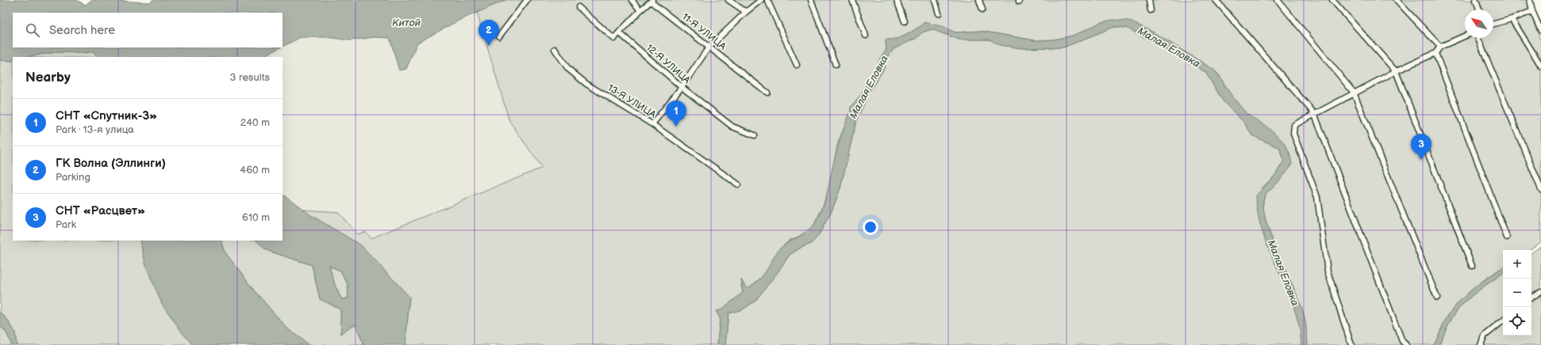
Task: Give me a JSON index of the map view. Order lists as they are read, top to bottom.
{
  "streets": {
    "street": ["11-Я УЛИЦА", "12-Я УЛИЦА", "13-Я УЛИЦА"]
  },
  "crossings": [
    ["11-Я УЛИЦА", "12-Я УЛИЦА"]
  ],
  "water": ["Китой", "Малая Еловка"],
  "north": "top left",
  "page": {
    "search": "Search here",
    "pins": ["2", "1", "3"],
    "heading": ["Nearby", "3 results"],
    "list": [
      {
        "mark": "1",
        "name": "СНТ «Спутник-3»",
        "note": "Park · 13-я улица",
        "value": "240 m"
      },
      {
        "mark": "2",
        "name": "ГК Волна (Эллинги)",
        "note": "Parking",
        "value": "460 m"
      },
      {
        "mark": "3",
        "name": "СНТ «Расцвет»",
        "note": "Park",
        "value": "610 m"
      }
    ],
    "map_buttons": ["+", "−"]
  }
}
